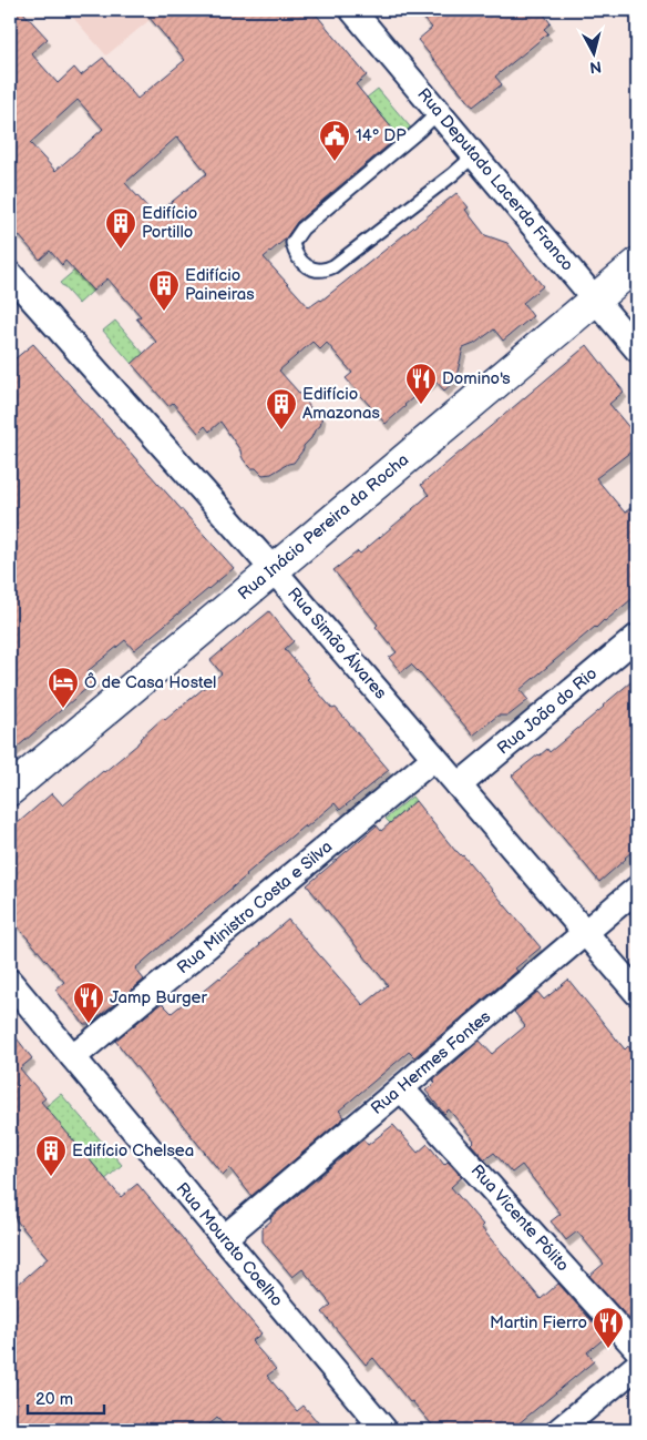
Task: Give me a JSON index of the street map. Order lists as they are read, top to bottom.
{
  "streets": {
    "street": [
      "Rua Deputado Lacerda Franco",
      "Rua Inácio Pereira da Rocha",
      "Rua Simão Álvares",
      "Rua João do Rio",
      "Rua Ministro Costa e Silva",
      "Rua Hermes Fontes",
      "Rua Vicente Pólito",
      "Rua Mourato Coelho"
    ]
  },
  "crossings": [
    ["Rua Deputado Lacerda Franco", "Rua Inácio Pereira da Rocha"],
    ["Rua Inácio Pereira da Rocha", "Rua Simão Álvares"],
    ["Rua Simão Álvares", "Rua João do Rio"],
    ["Rua Simão Álvares", "Rua Ministro Costa e Silva"],
    ["Rua Simão Álvares", "Rua Hermes Fontes"],
    ["Rua Ministro Costa e Silva", "Rua Mourato Coelho"],
    ["Rua Hermes Fontes", "Rua Vicente Pólito"],
    ["Rua Hermes Fontes", "Rua Mourato Coelho"]
  ],
  "places": {
    "public building": ["14º DP"],
    "building": [
      "Edifício Portillo",
      "Edifício Paineiras",
      "Edifício Amazonas",
      "Edifício Chelsea"
    ],
    "restaurant": ["Domino's", "Jamp Burger", "Martin Fierro"],
    "hotel": ["Ô de Casa Hostel"]
  },
  "scale_bar": "20 m",
  "north": "bottom"
}
